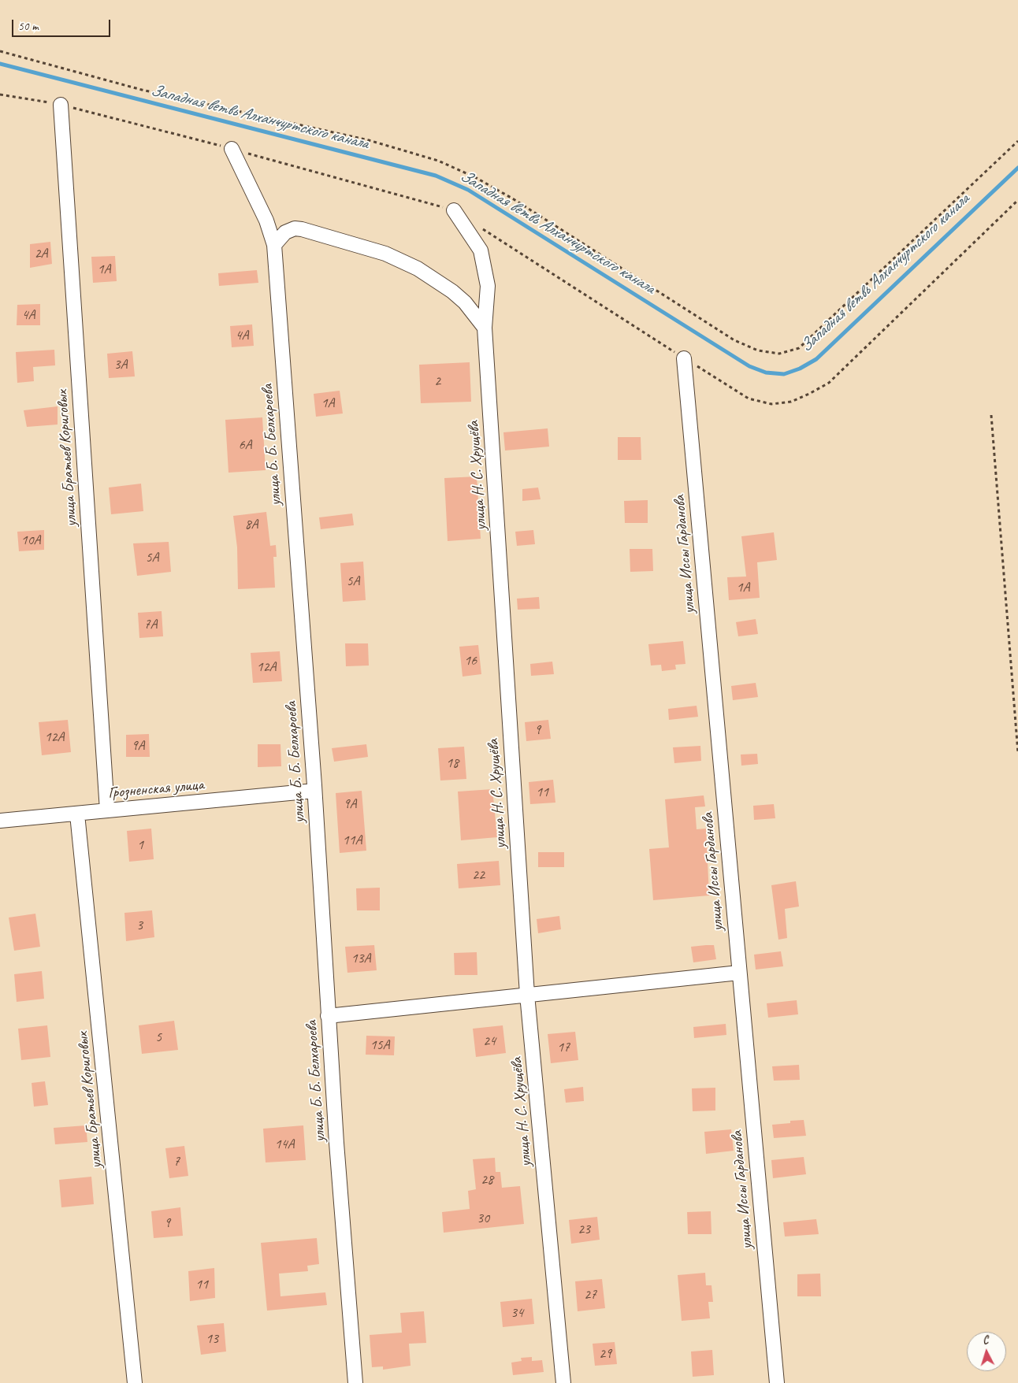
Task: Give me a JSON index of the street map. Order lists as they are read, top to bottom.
{
  "streets": {
    "street": [
      "улица Б. Б. Белхароева",
      "улица Братьев Кориговых",
      "улица Н. С. Хрущёва",
      "улица Иссы Гарданова",
      "Грозненская улица"
    ]
  },
  "crossings": [
    ["улица Б. Б. Белхароева", "Грозненская улица"],
    ["улица Братьев Кориговых", "Грозненская улица"]
  ],
  "water": ["Западная ветвь Алханчуртского канала"],
  "house_numbers": [
    "2А",
    "1А",
    "4А",
    "4А",
    "3А",
    "2",
    "1А",
    "6А",
    "8А",
    "10А",
    "5А",
    "5А",
    "1А",
    "7А",
    "16",
    "12А",
    "9",
    "12А",
    "9А",
    "18",
    "11",
    "9А",
    "11А",
    "1",
    "22",
    "3",
    "13А",
    "5",
    "24",
    "15А",
    "17",
    "14А",
    "7",
    "28",
    "30",
    "9",
    "23",
    "11",
    "27",
    "34",
    "13",
    "29"
  ],
  "scale_bar": "50 m",
  "north": "top"
}
